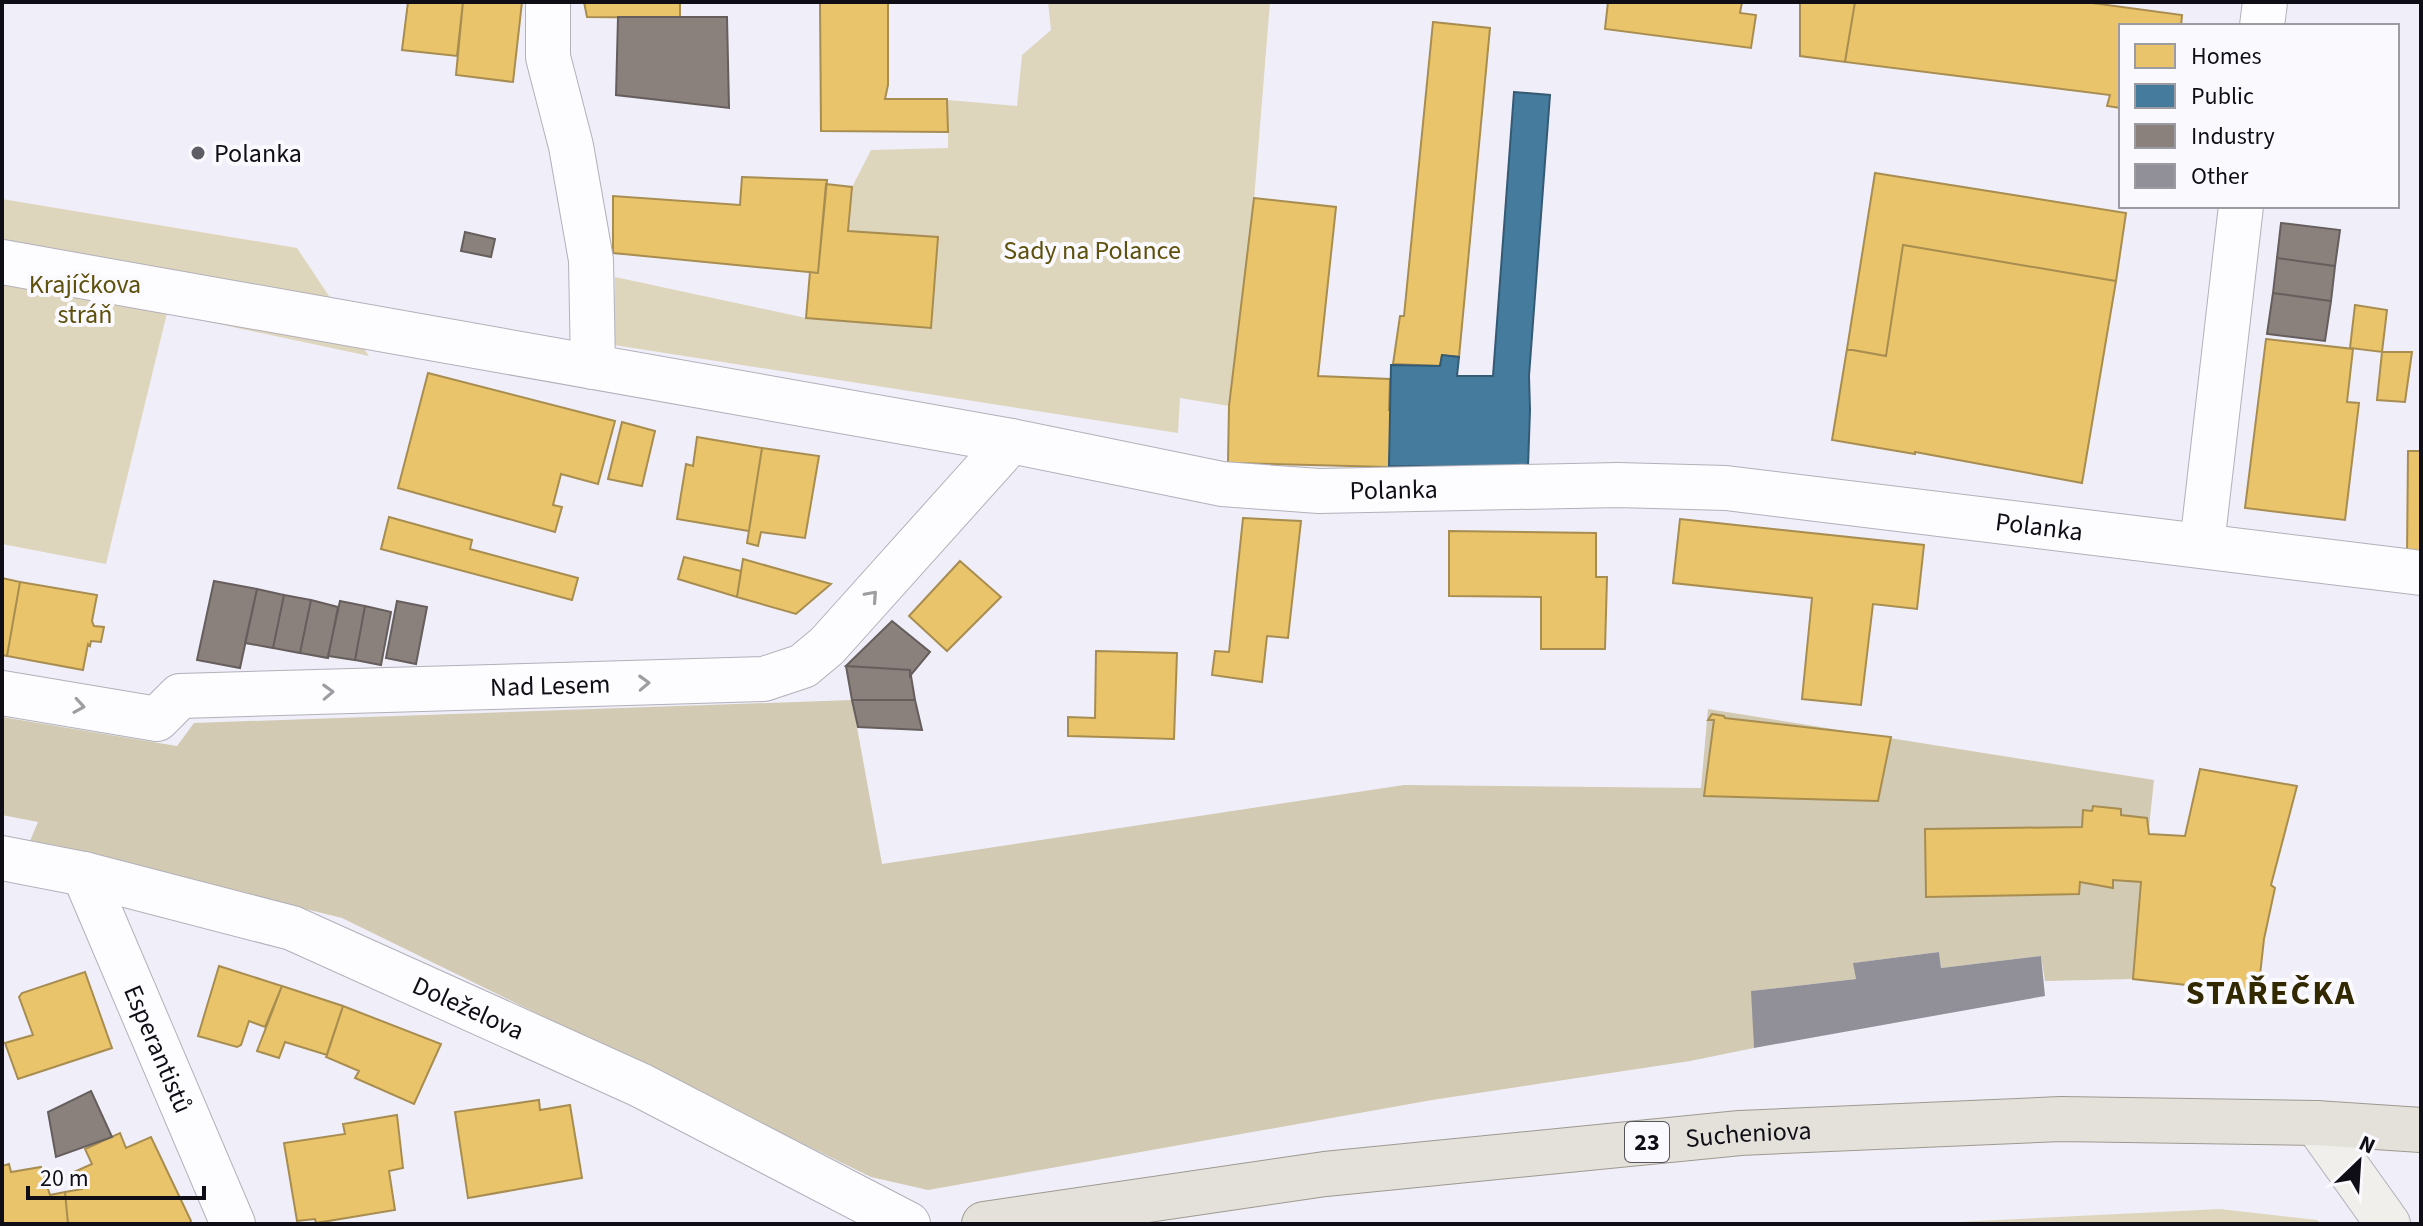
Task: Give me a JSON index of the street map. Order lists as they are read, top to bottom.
{
  "streets": {
    "main road": ["Sucheniova", "23"],
    "street": [
      "Polanka",
      "Nad Lesem",
      "Doleželova",
      "Esperantistů"
    ]
  },
  "crossings": [
    ["Polanka", "Nad Lesem"],
    ["Doleželova", "Esperantistů"]
  ],
  "one_way": ["Nad Lesem"],
  "districts": ["STAŘEČKA"],
  "parks": ["Sady na Polance", "Krajíčkova stráň"],
  "places": ["Polanka"],
  "legend": [
    "Homes",
    "Public",
    "Industry",
    "Other"
  ],
  "scale_bar": "20 m",
  "north": "top right"
}
